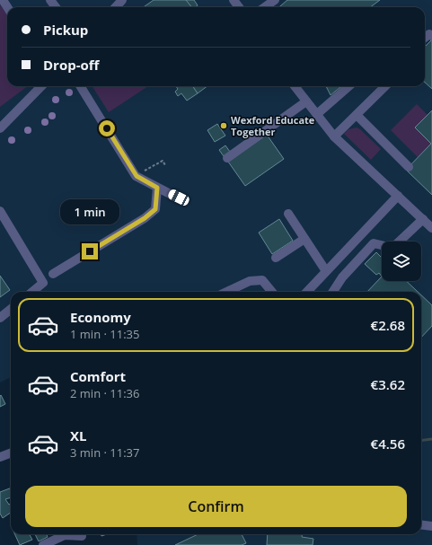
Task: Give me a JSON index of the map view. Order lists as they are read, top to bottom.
{
  "places": ["Wexford Educate Together"],
  "page": {
    "banner": ["Pickup", "Drop-off"],
    "bubble": "1 min",
    "list": [
      {
        "name": "Economy",
        "note": "1 min · 11:35",
        "value": "€2.68"
      },
      {
        "name": "Comfort",
        "note": "2 min · 11:36",
        "value": "€3.62"
      },
      {
        "name": "XL",
        "note": "3 min · 11:37",
        "value": "€4.56"
      }
    ],
    "buttons": "Confirm"
  }
}
